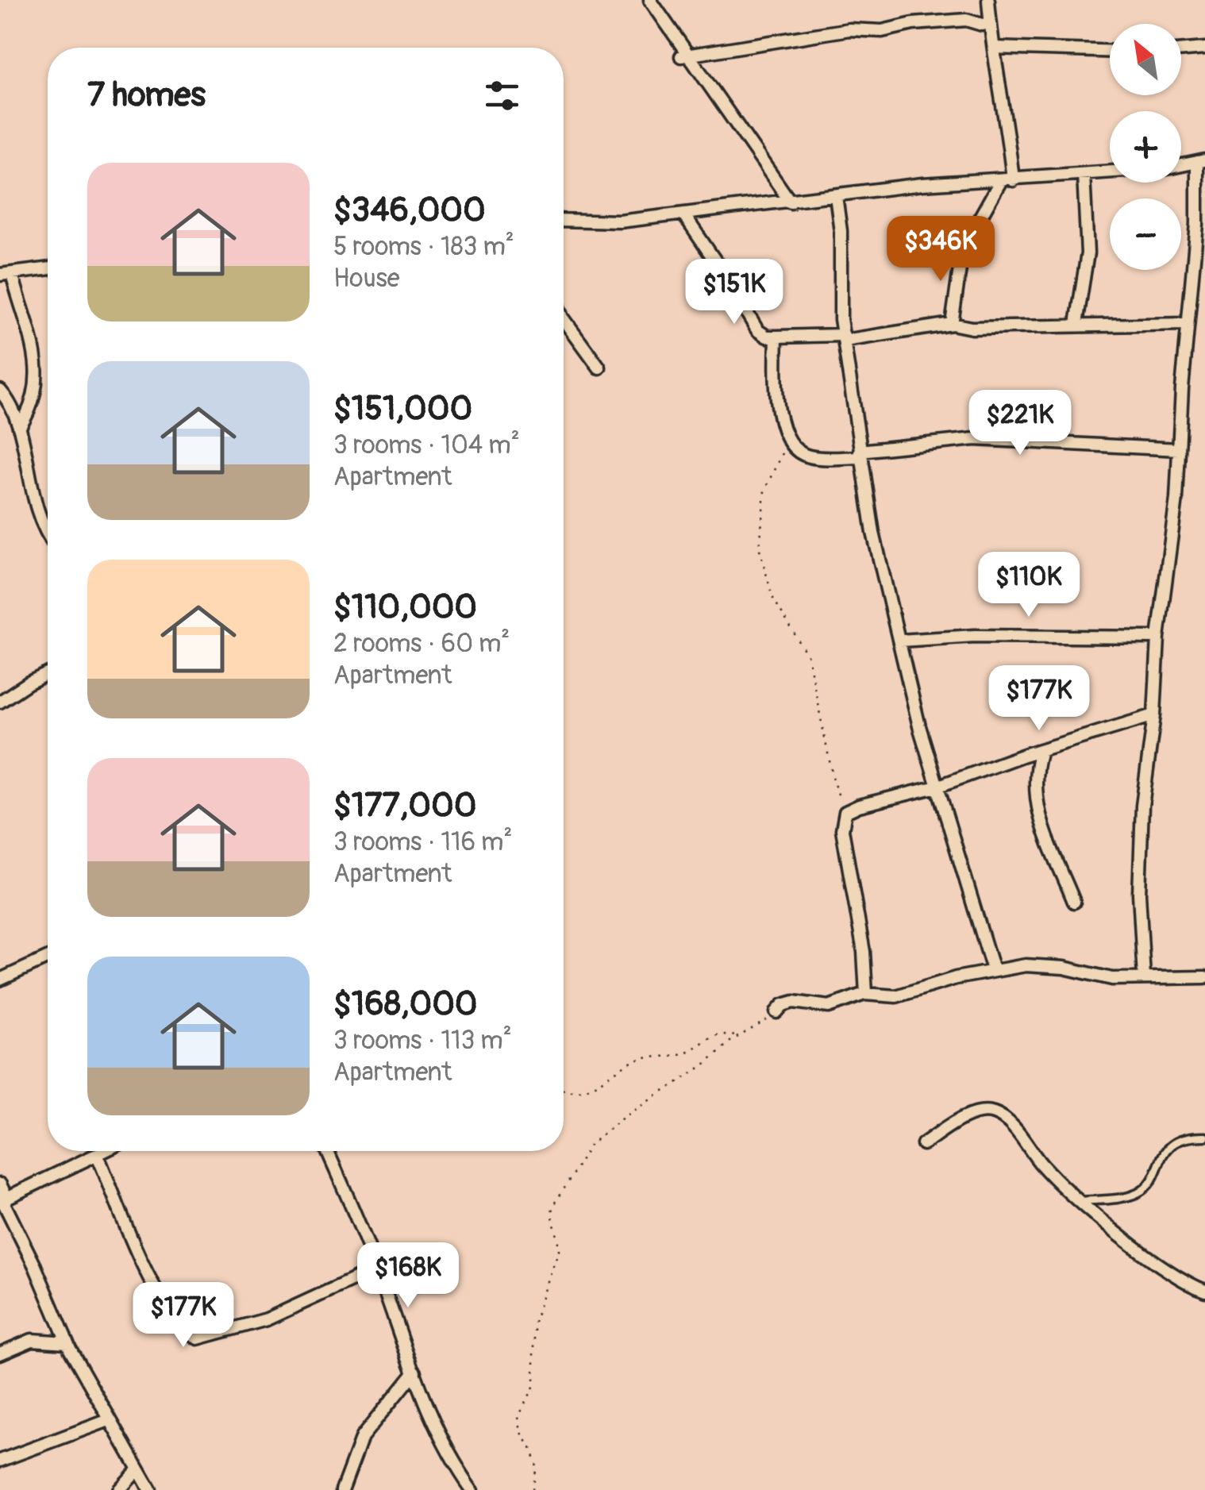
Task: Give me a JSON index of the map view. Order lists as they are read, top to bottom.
{
  "north": "top left",
  "page": {
    "map_buttons": ["+", "−"],
    "heading": "7 homes",
    "list": [
      {
        "name": "$346,000",
        "note": "5 rooms · 183 m² · House"
      },
      {
        "name": "$151,000",
        "note": "3 rooms · 104 m² · Apartment"
      },
      {
        "name": "$110,000",
        "note": "2 rooms · 60 m² · Apartment"
      },
      {
        "name": "$177,000",
        "note": "3 rooms · 116 m² · Apartment"
      },
      {
        "name": "$168,000",
        "note": "3 rooms · 113 m² · Apartment"
      }
    ],
    "price": [
      "$346K",
      "$151K",
      "$221K",
      "$110K",
      "$177K",
      "$168K",
      "$177K"
    ]
  }
}
